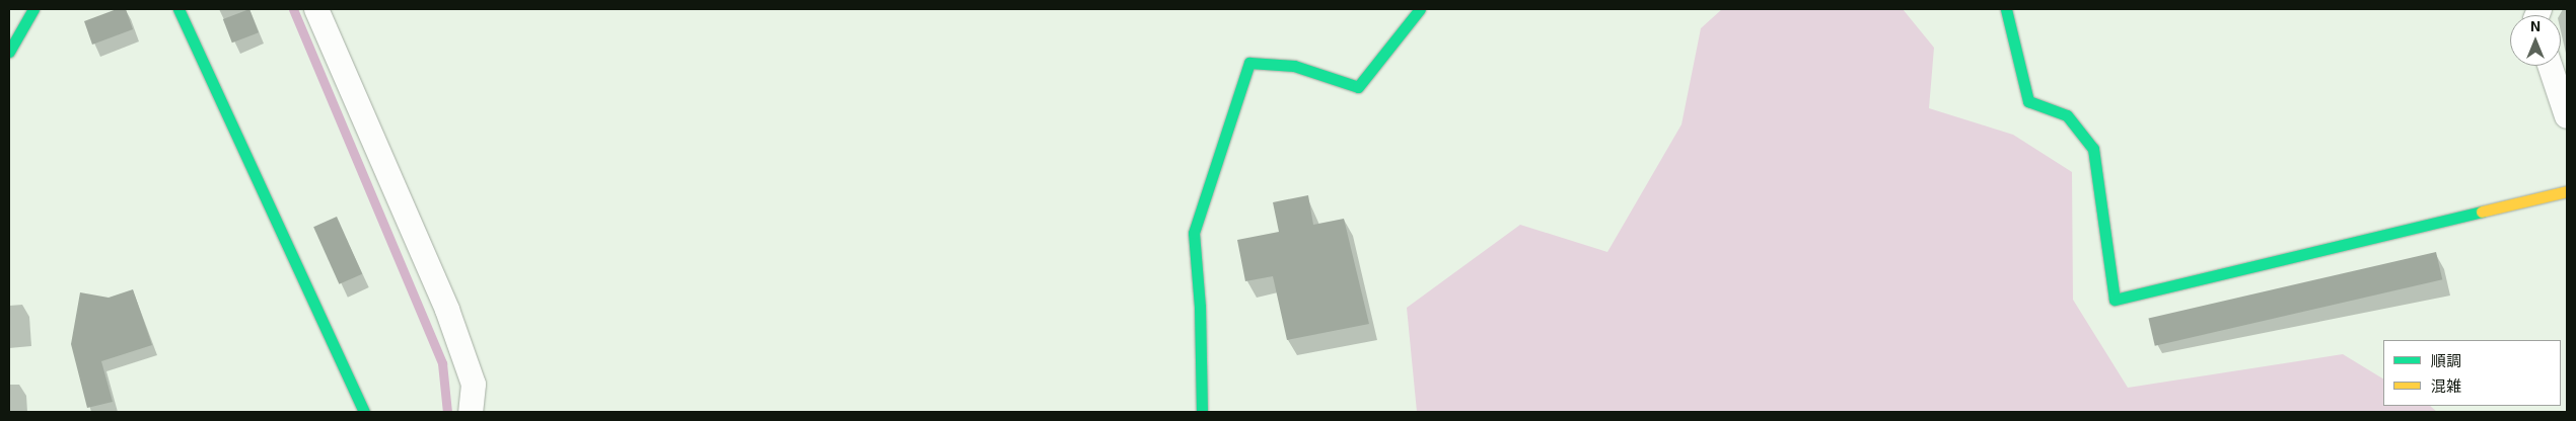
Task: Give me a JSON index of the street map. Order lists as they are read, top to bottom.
{
  "legend": ["順調", "混雑"],
  "north": "top"
}
